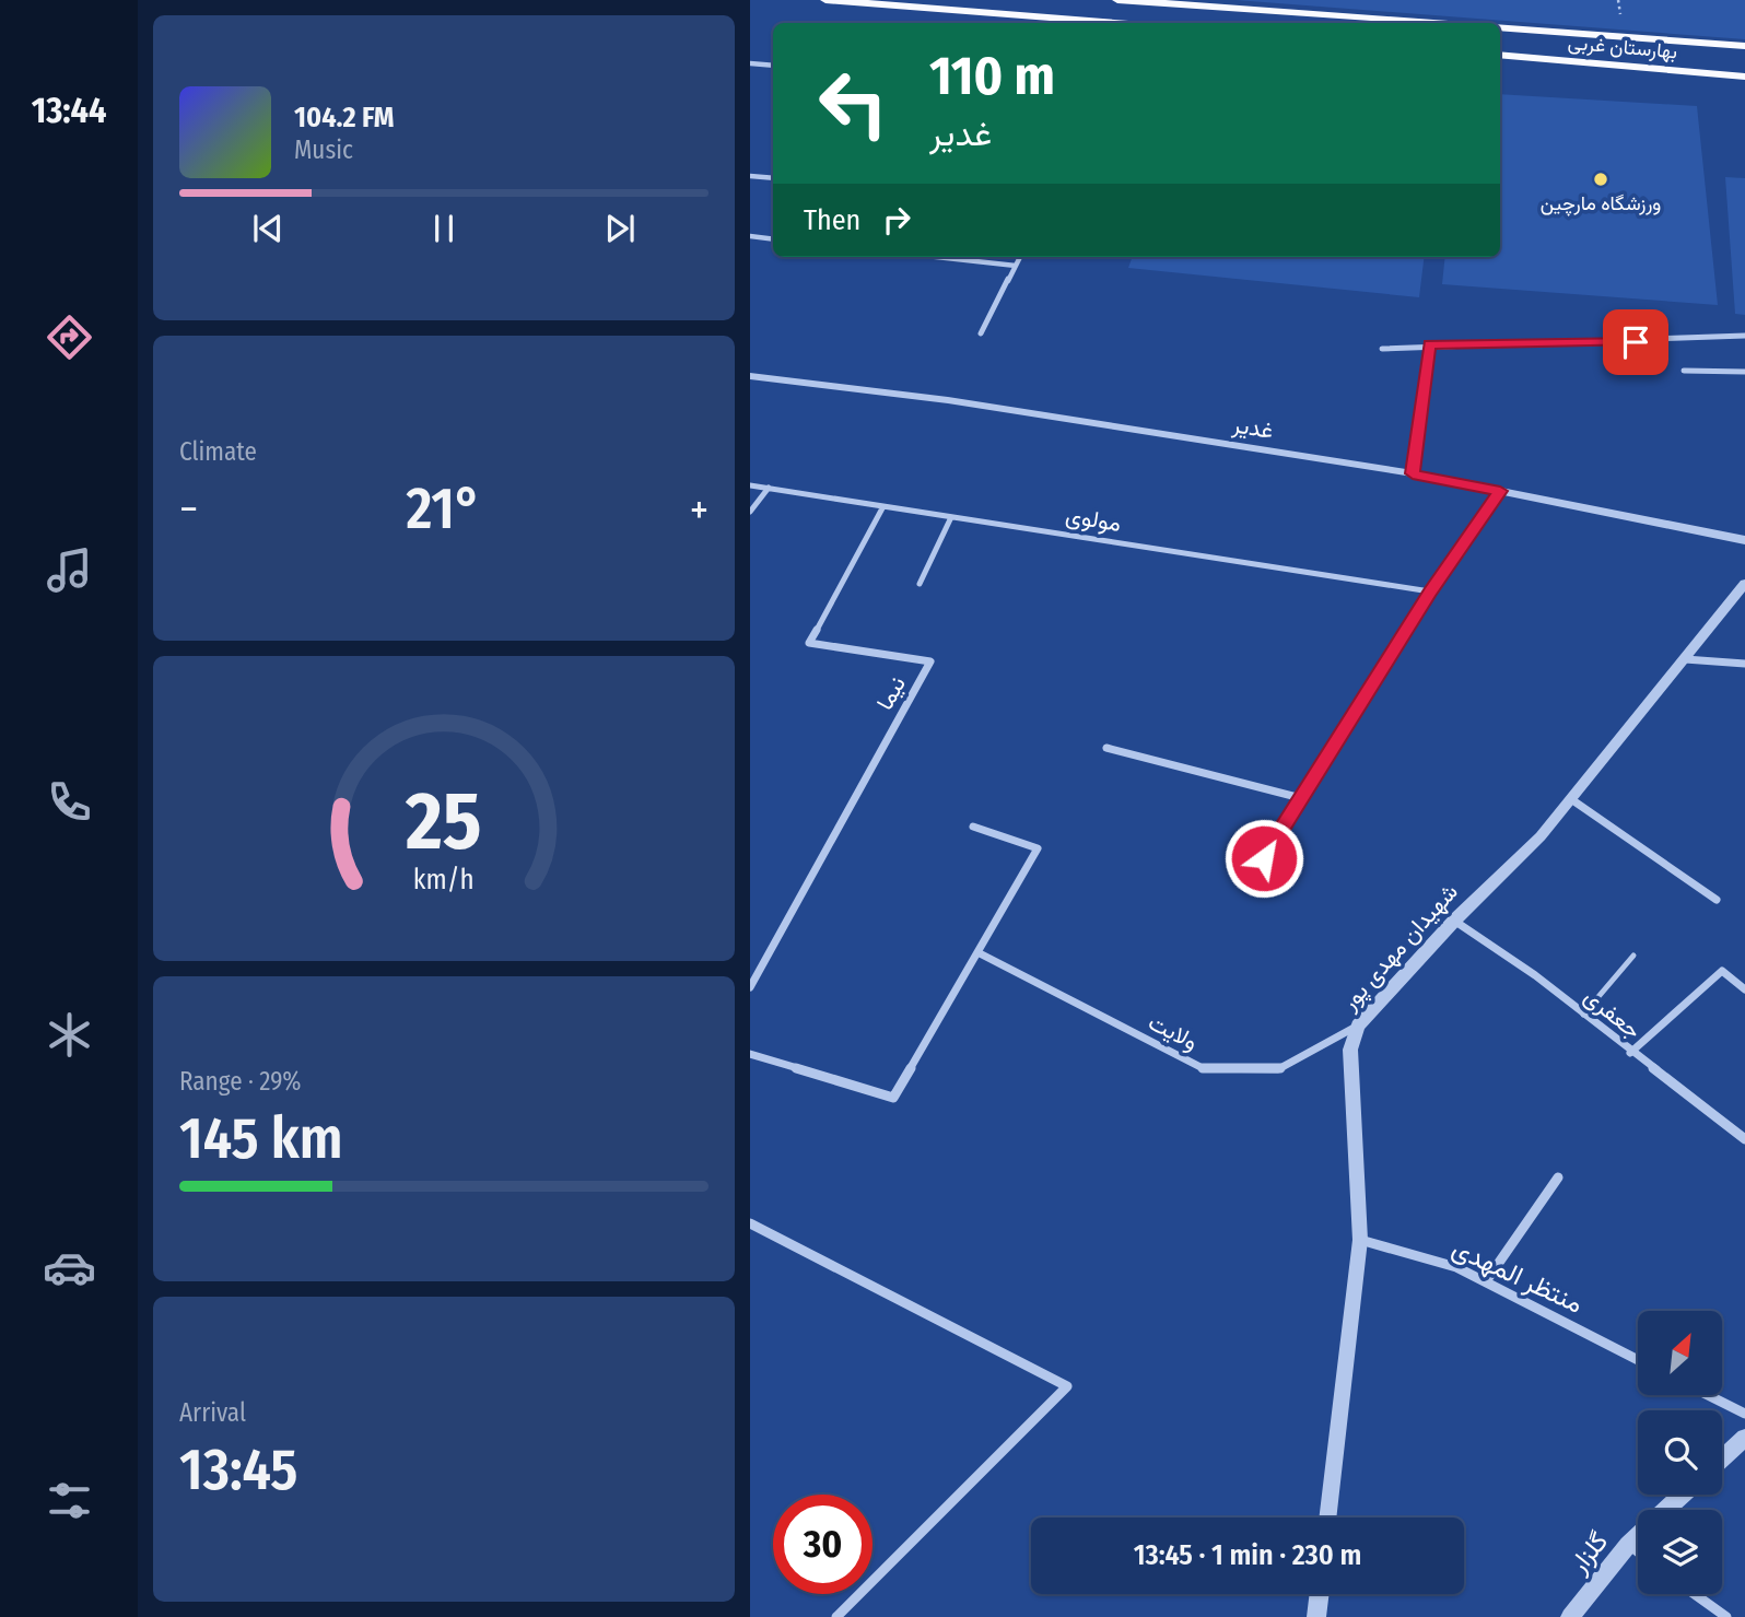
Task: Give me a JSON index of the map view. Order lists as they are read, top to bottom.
{
  "streets": {
    "main road": ["بهارستان غربی"],
    "street": [
      "غدیر",
      "مولوی",
      "نیما",
      "شهیدان مهدی پور",
      "جعفری",
      "ولایت",
      "منتظر المهدی",
      "گلزار"
    ]
  },
  "crossings": [
    ["مولوی", "نیما"],
    ["شهیدان مهدی پور", "جعفری"],
    ["شهیدان مهدی پور", "ولایت"],
    ["شهیدان مهدی پور", "منتظر المهدی"]
  ],
  "places": ["ورزشگاه مارچین"],
  "north": "top right",
  "page": {
    "tabs": "13:44",
    "turn": ["110 m", "غدیر"],
    "song": ["104.2 FM", "Music"],
    "then": "Then",
    "tile": [
      "Climate",
      ["Range · 29%", "145 km"],
      ["Arrival", "13:45"]
    ],
    "heat": ["−", "21°", "+"],
    "limit": "30",
    "trip": "13:45 · 1 min · 230 m",
    "gauge": ["25", "km/h"]
  }
}
